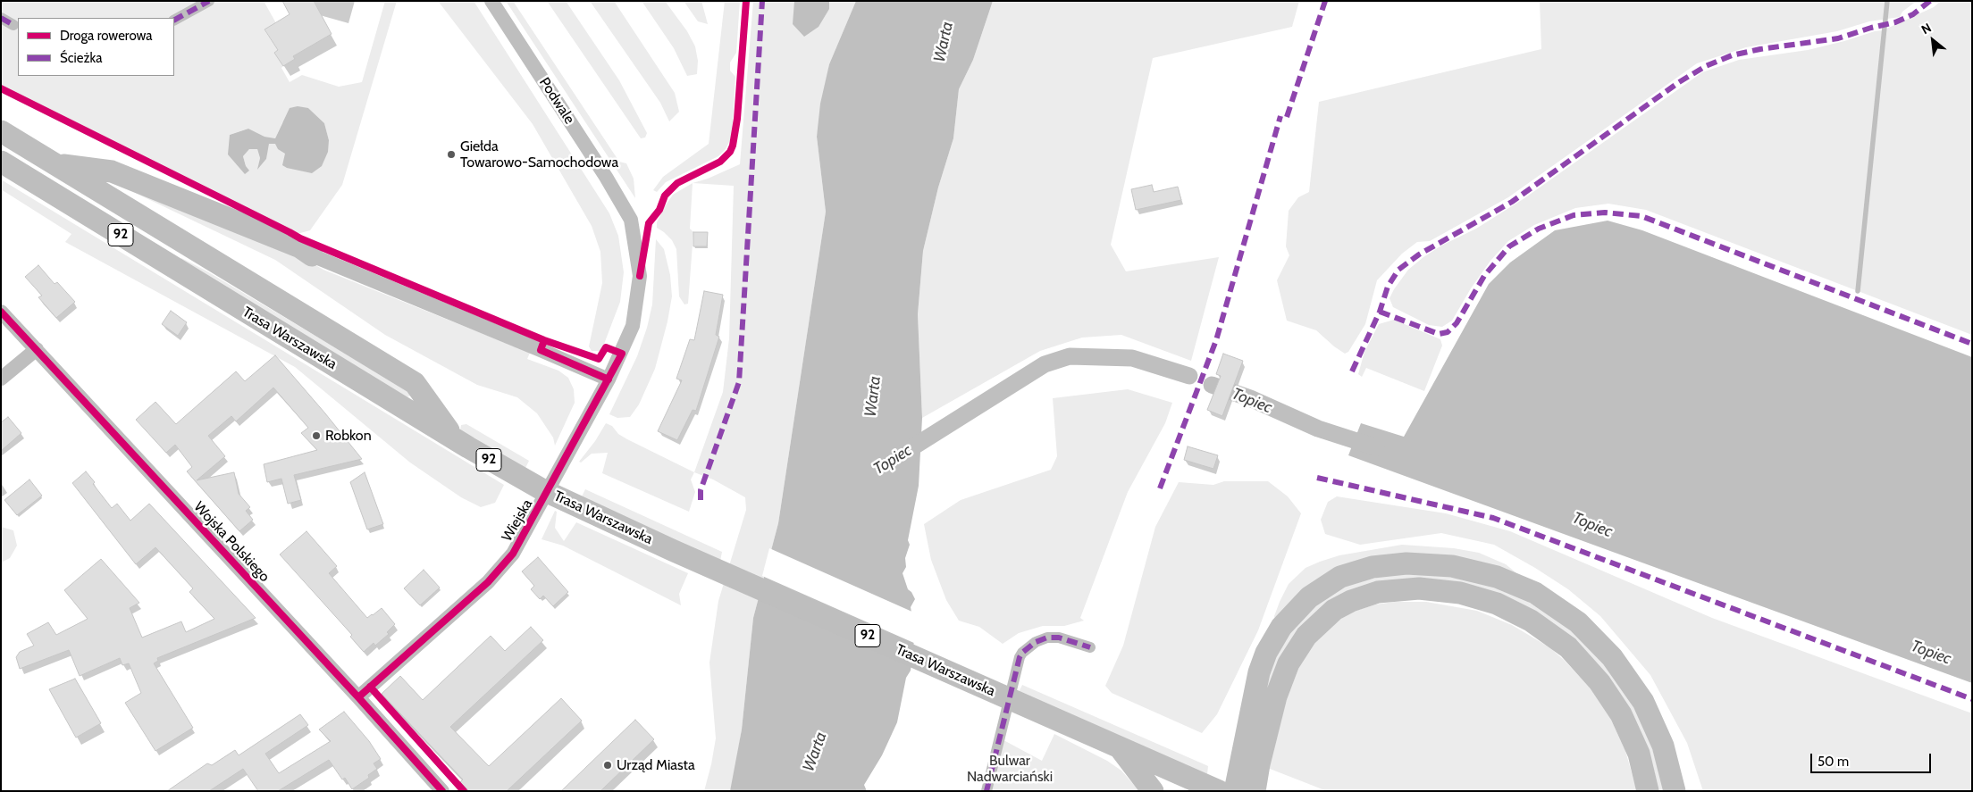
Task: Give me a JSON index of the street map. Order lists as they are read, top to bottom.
{
  "streets": {
    "main road": ["92", "Trasa Warszawska"],
    "street": ["Podwale", "Wiejska", "Wojska Polskiego"]
  },
  "crossings": [
    ["Podwale", "Wiejska"],
    ["Wiejska", "Wojska Polskiego"]
  ],
  "water": ["Warta", "Topiec"],
  "parks": ["Bulwar Nadwarciański"],
  "places": ["Giełda Towarowo-Samochodowa", "Robkon", "Urząd Miasta"],
  "legend": ["Droga rowerowa", "Ścieżka"],
  "scale_bar": "50 m",
  "north": "top left"
}
